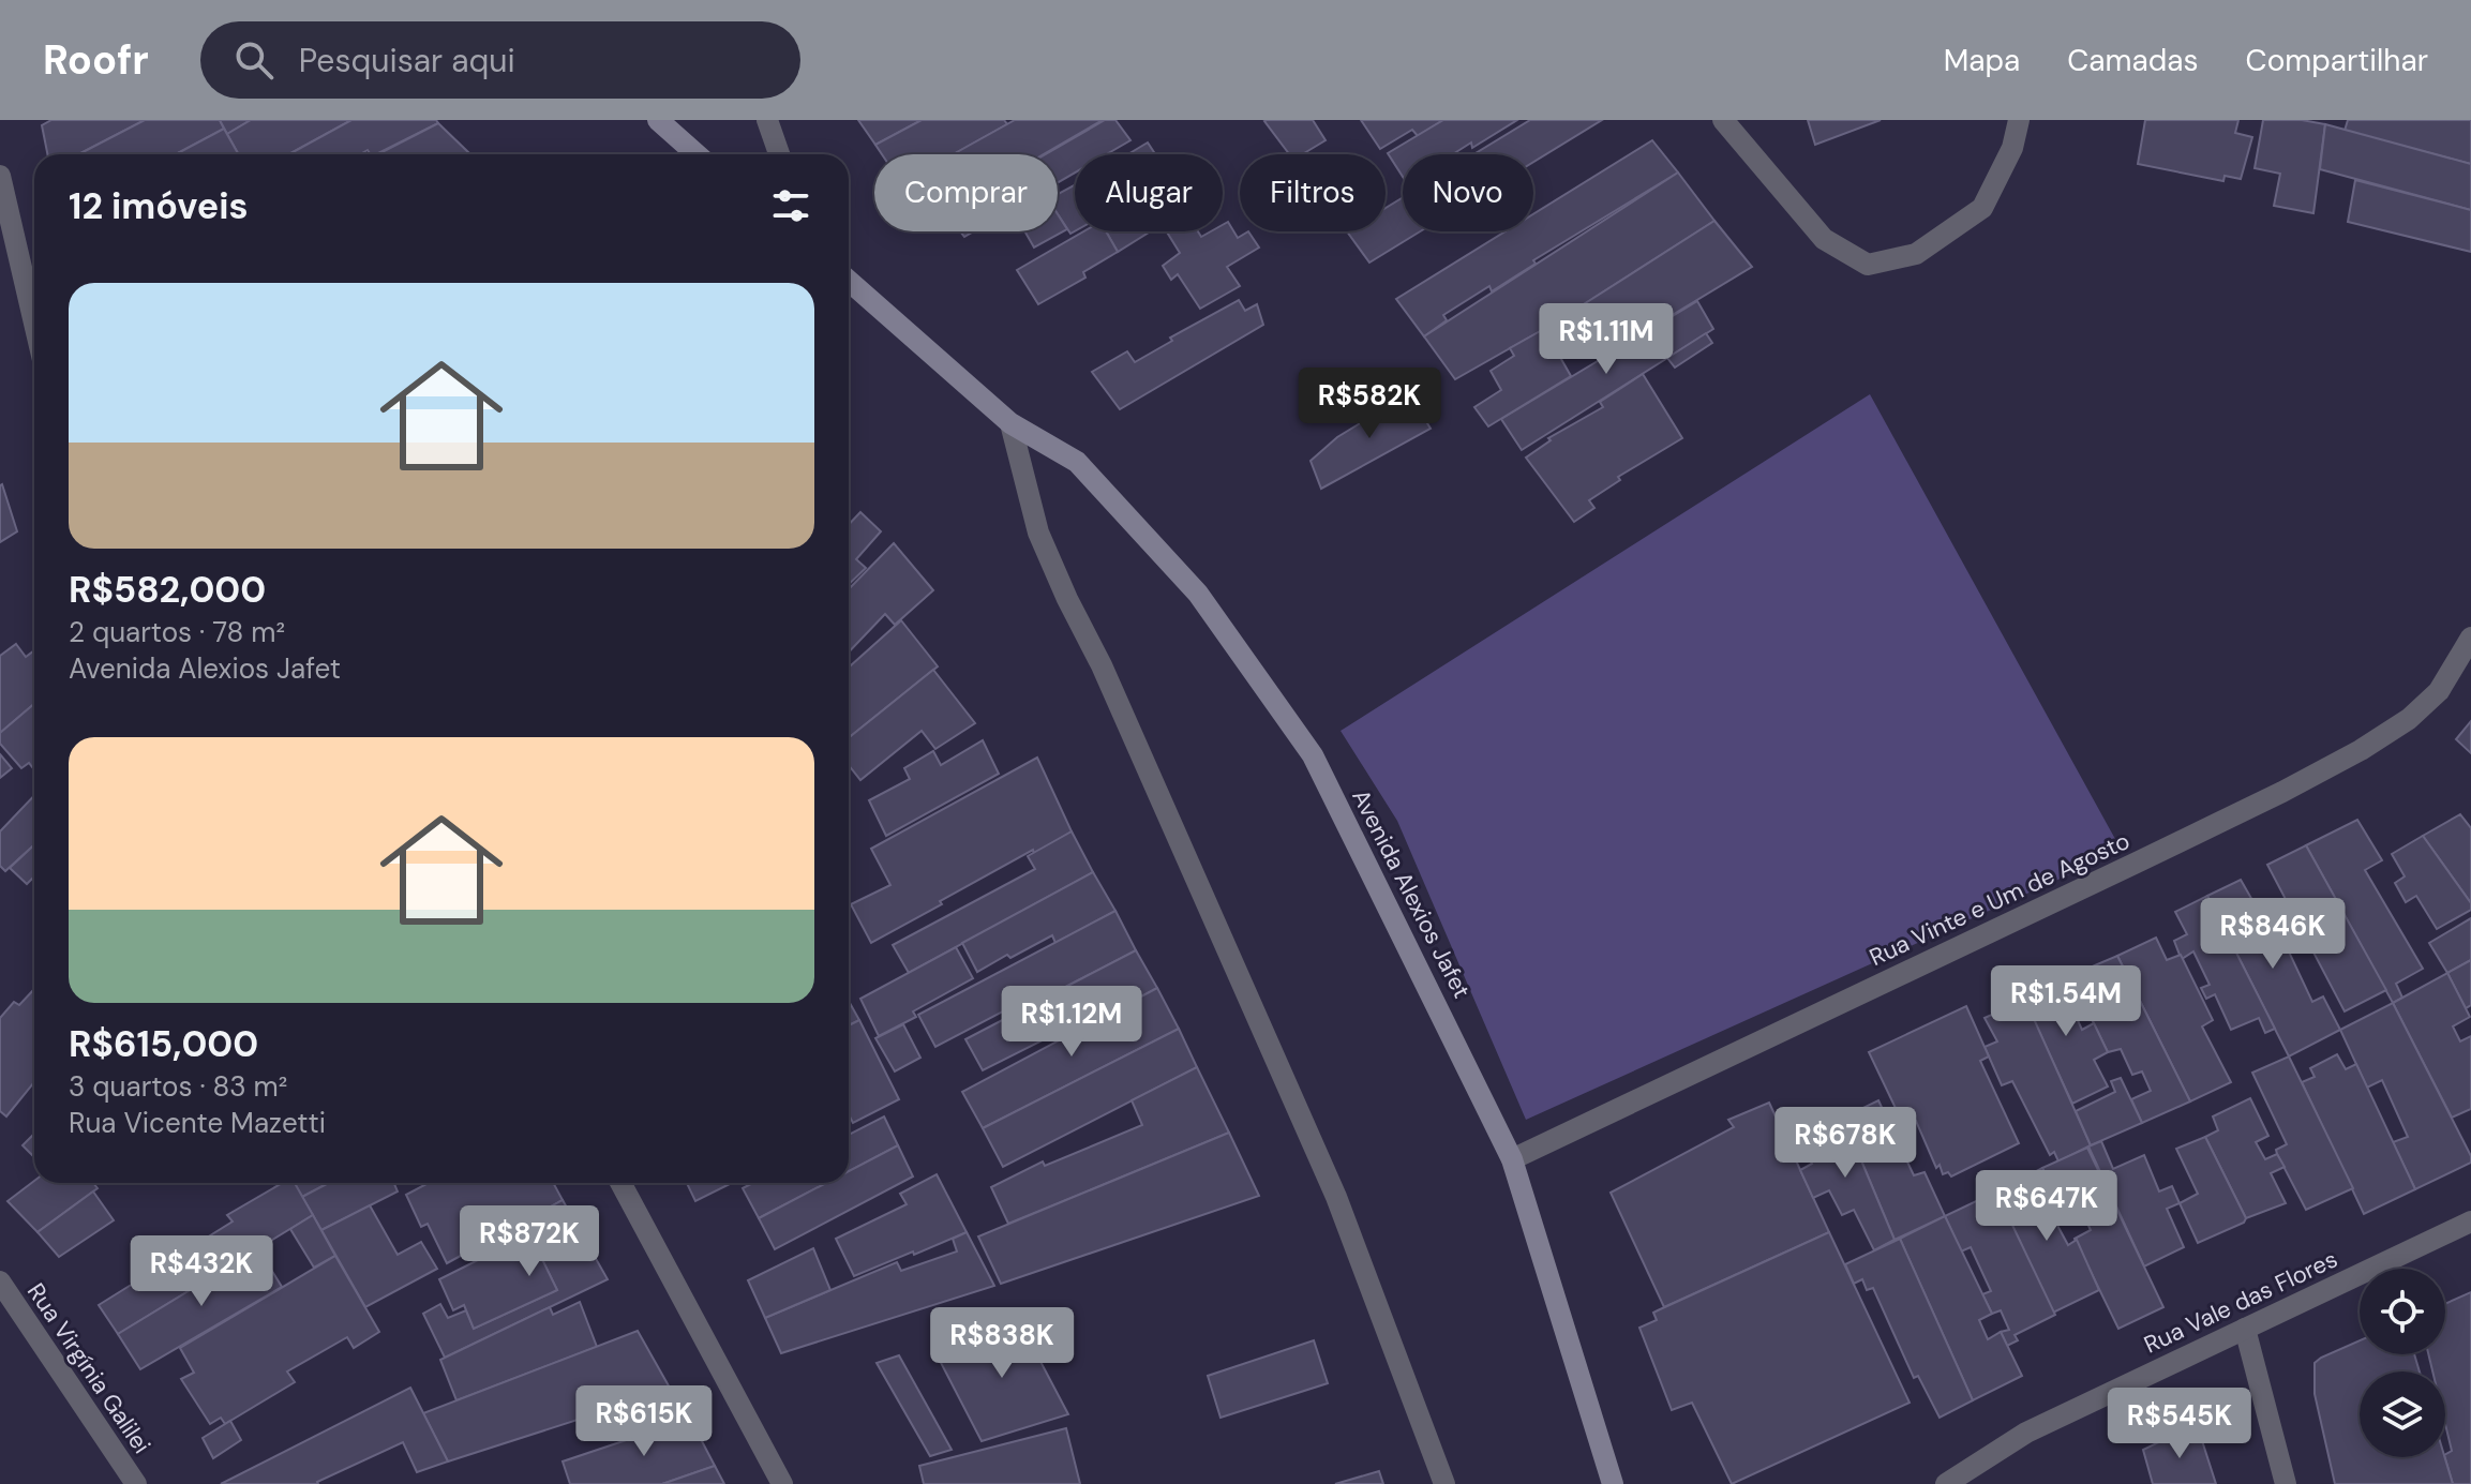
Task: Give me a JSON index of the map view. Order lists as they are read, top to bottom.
{
  "streets": {
    "main road": ["Avenida Alexios Jafet"],
    "street": ["Rua Vinte e Um de Agosto", "Rua Vale das Flores", "Rua Virgínia Galilei"]
  },
  "crossings": [
    ["Avenida Alexios Jafet", "Rua Vinte e Um de Agosto"]
  ],
  "page": {
    "header": "Roofr",
    "search": "Pesquisar aqui",
    "nav": ["Mapa", "Camadas", "Compartilhar"],
    "chip": [
      "Comprar",
      "Alugar",
      "Filtros",
      "Novo"
    ],
    "heading": "12 imóveis",
    "list": [
      {
        "name": "R$582,000",
        "note": "2 quartos · 78 m² · Avenida Alexios Jafet"
      },
      {
        "name": "R$615,000",
        "note": "3 quartos · 83 m² · Rua Vicente Mazetti"
      }
    ],
    "price": [
      "R$1.11M",
      "R$582K",
      "R$846K",
      "R$1.54M",
      "R$1.12M",
      "R$678K",
      "R$647K",
      "R$872K",
      "R$432K",
      "R$838K",
      "R$615K",
      "R$545K"
    ]
  }
}
